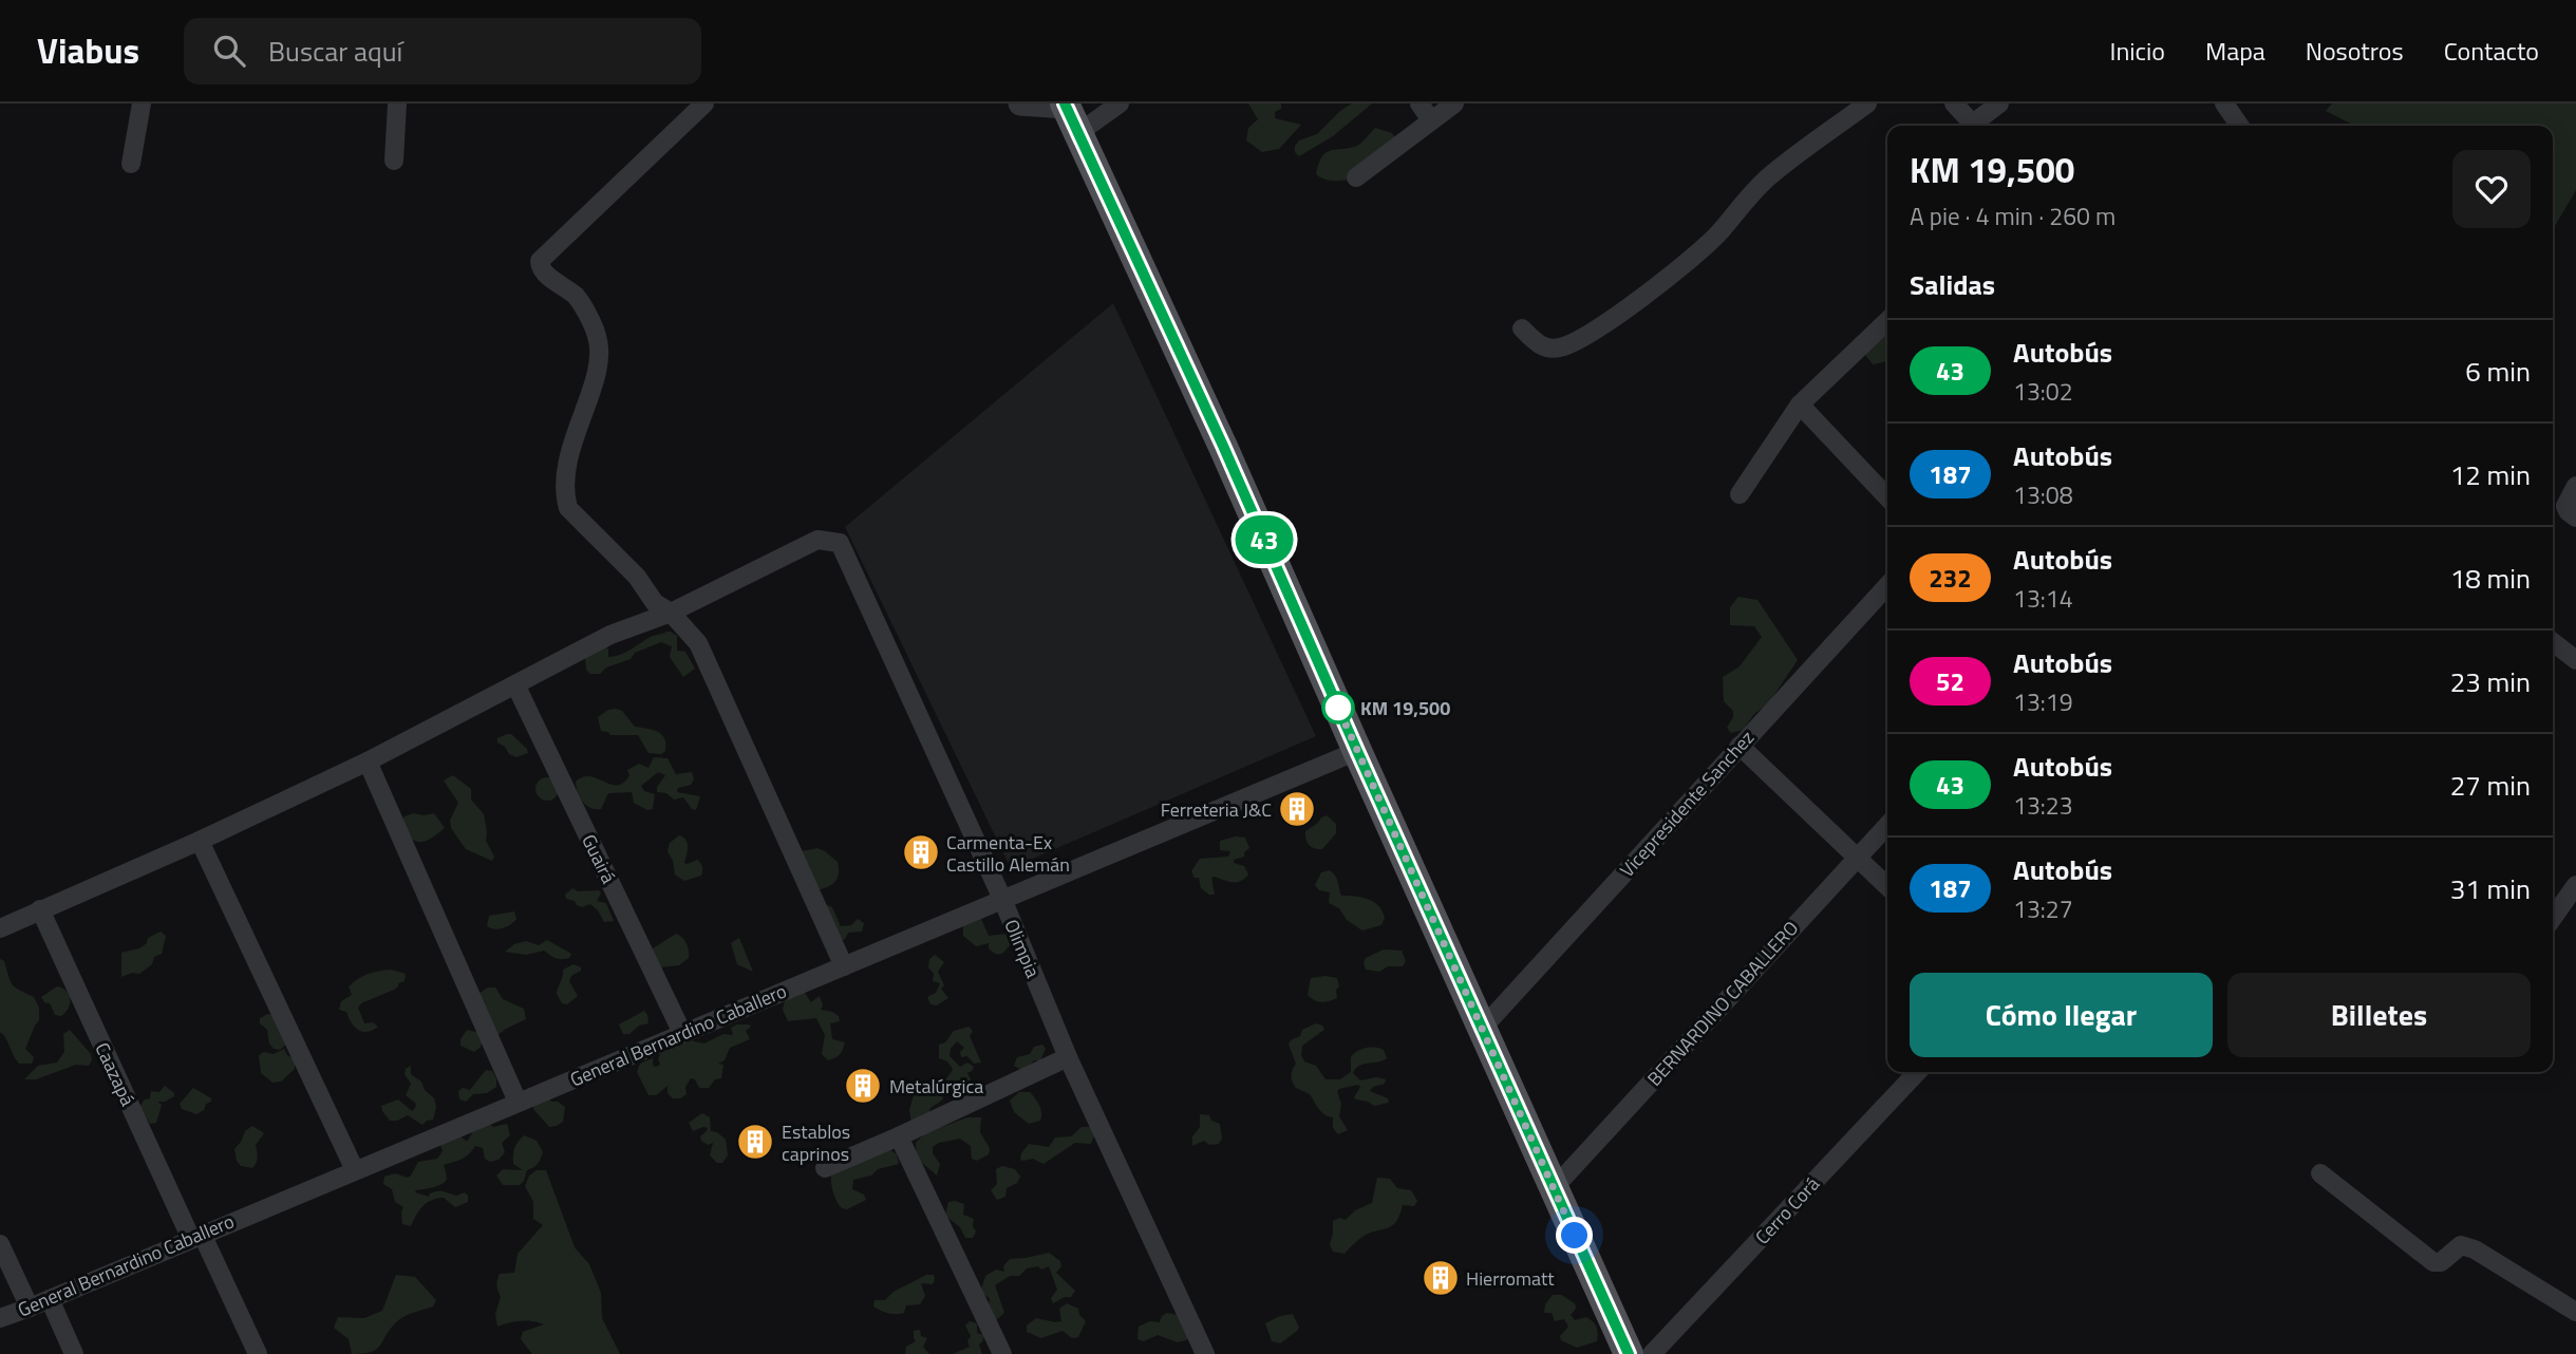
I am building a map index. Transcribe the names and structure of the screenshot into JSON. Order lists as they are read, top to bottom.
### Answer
{
  "streets": {
    "street": [
      "Vicepresidente Sanchez",
      "Guairá",
      "Olimpia",
      "BERNARDINO CABALLERO",
      "General Bernardino Caballero",
      "Caazapá",
      "Cerro Corá"
    ]
  },
  "crossings": [
    ["Guairá", "General Bernardino Caballero"],
    ["Olimpia", "General Bernardino Caballero"],
    ["General Bernardino Caballero", "Caazapá"]
  ],
  "places": {
    "other": ["KM 19,500"],
    "building": [
      "Ferreteria J&C",
      "Carmenta-Ex Castillo Alemán",
      "Metalúrgica",
      "Establos caprinos",
      "Hierromatt"
    ]
  },
  "lines": ["bus line 43"],
  "page": {
    "header": "Viabus",
    "search": "Buscar aquí",
    "nav": [
      "Inicio",
      "Mapa",
      "Nosotros",
      "Contacto"
    ],
    "on_map": "43",
    "heading": [
      ["KM 19,500", "A pie · 4 min · 260 m"],
      "Salidas"
    ],
    "list": [
      {
        "mark": "43",
        "name": "Autobús",
        "note": "13:02",
        "value": "6 min"
      },
      {
        "mark": "187",
        "name": "Autobús",
        "note": "13:08",
        "value": "12 min"
      },
      {
        "mark": "232",
        "name": "Autobús",
        "note": "13:14",
        "value": "18 min"
      },
      {
        "mark": "52",
        "name": "Autobús",
        "note": "13:19",
        "value": "23 min"
      },
      {
        "mark": "43",
        "name": "Autobús",
        "note": "13:23",
        "value": "27 min"
      },
      {
        "mark": "187",
        "name": "Autobús",
        "note": "13:27",
        "value": "31 min"
      }
    ],
    "buttons": ["Cómo llegar", "Billetes"]
  }
}
